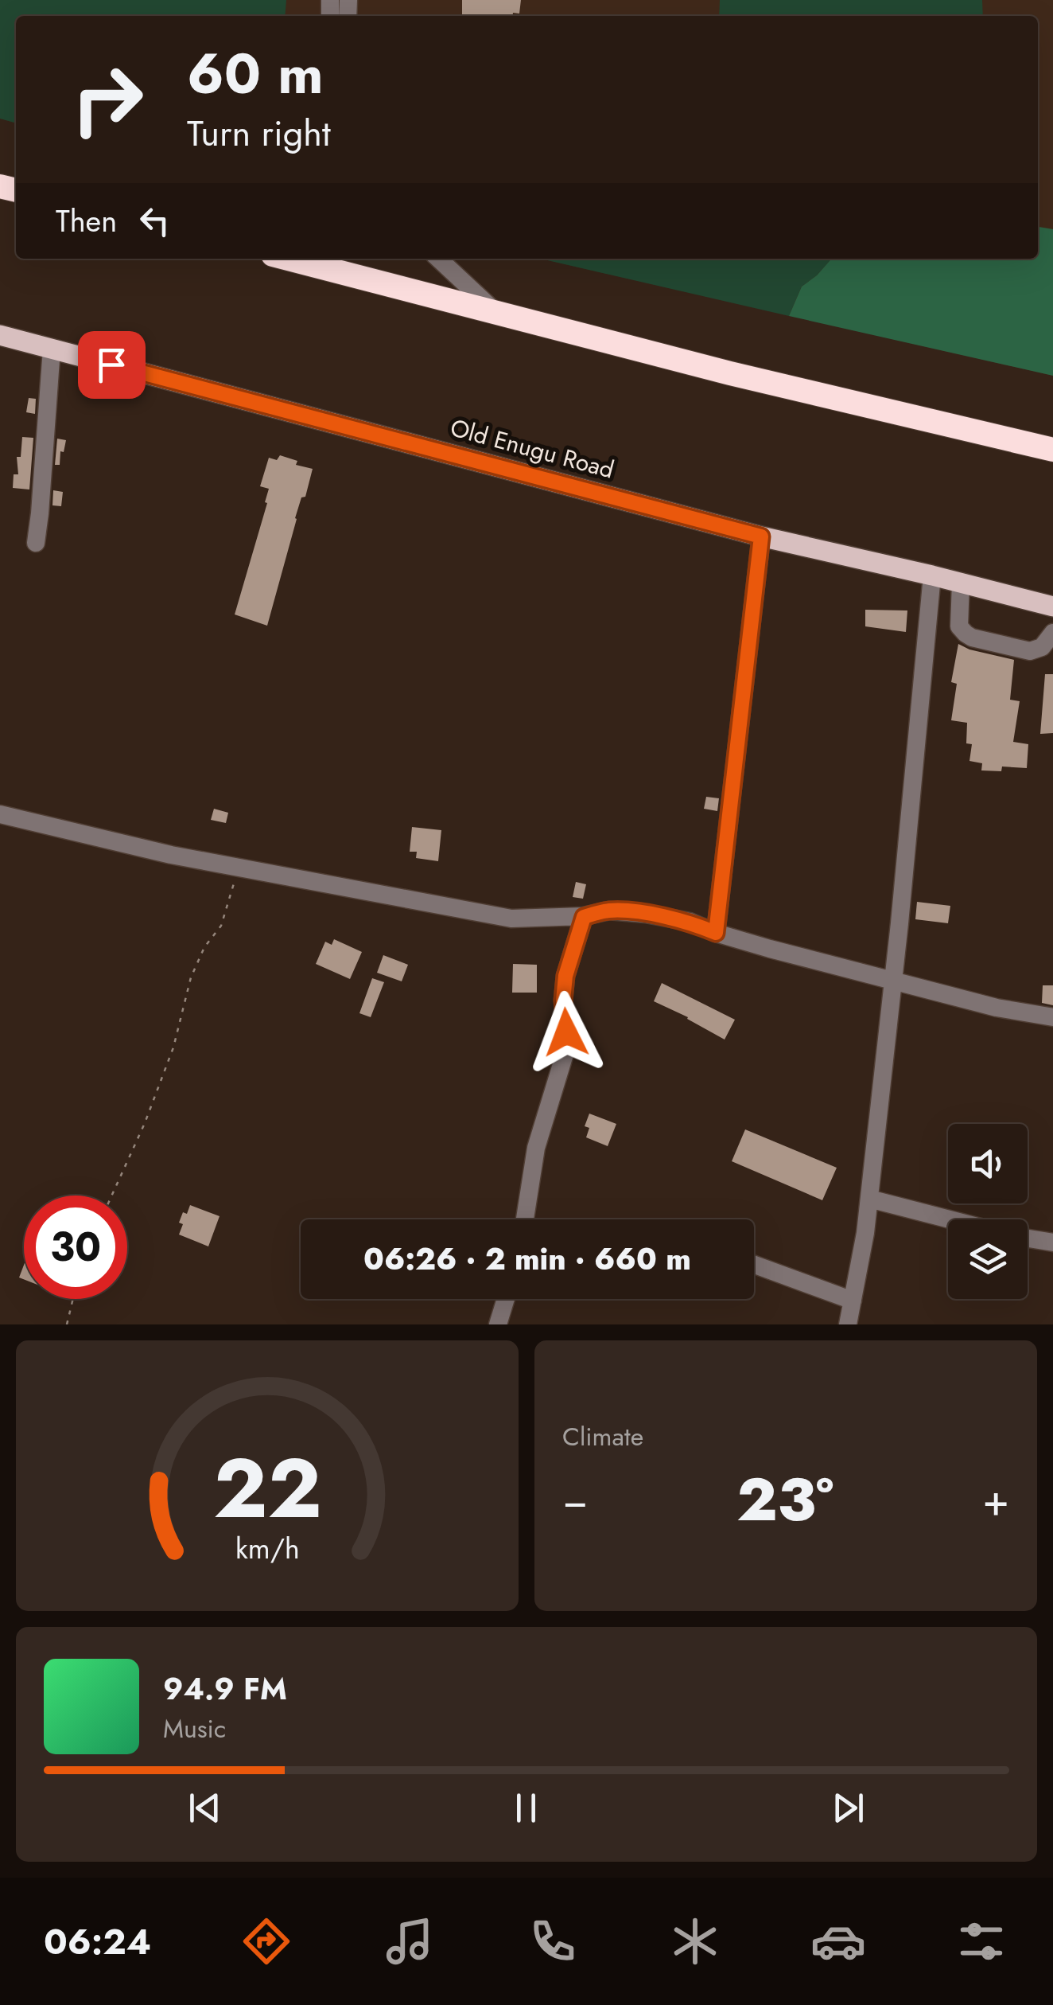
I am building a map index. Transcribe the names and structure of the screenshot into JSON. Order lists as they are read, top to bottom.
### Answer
{
  "streets": {
    "main road": ["Old Enugu Road"]
  },
  "page": {
    "turn": ["60 m", "Turn right"],
    "then": "Then",
    "limit": "30",
    "trip": "06:26 · 2 min · 660 m",
    "tile": "Climate",
    "heat": ["−", "23°", "+"],
    "song": ["94.9 FM", "Music"],
    "tabs": "06:24",
    "gauge": ["22", "km/h"]
  }
}
